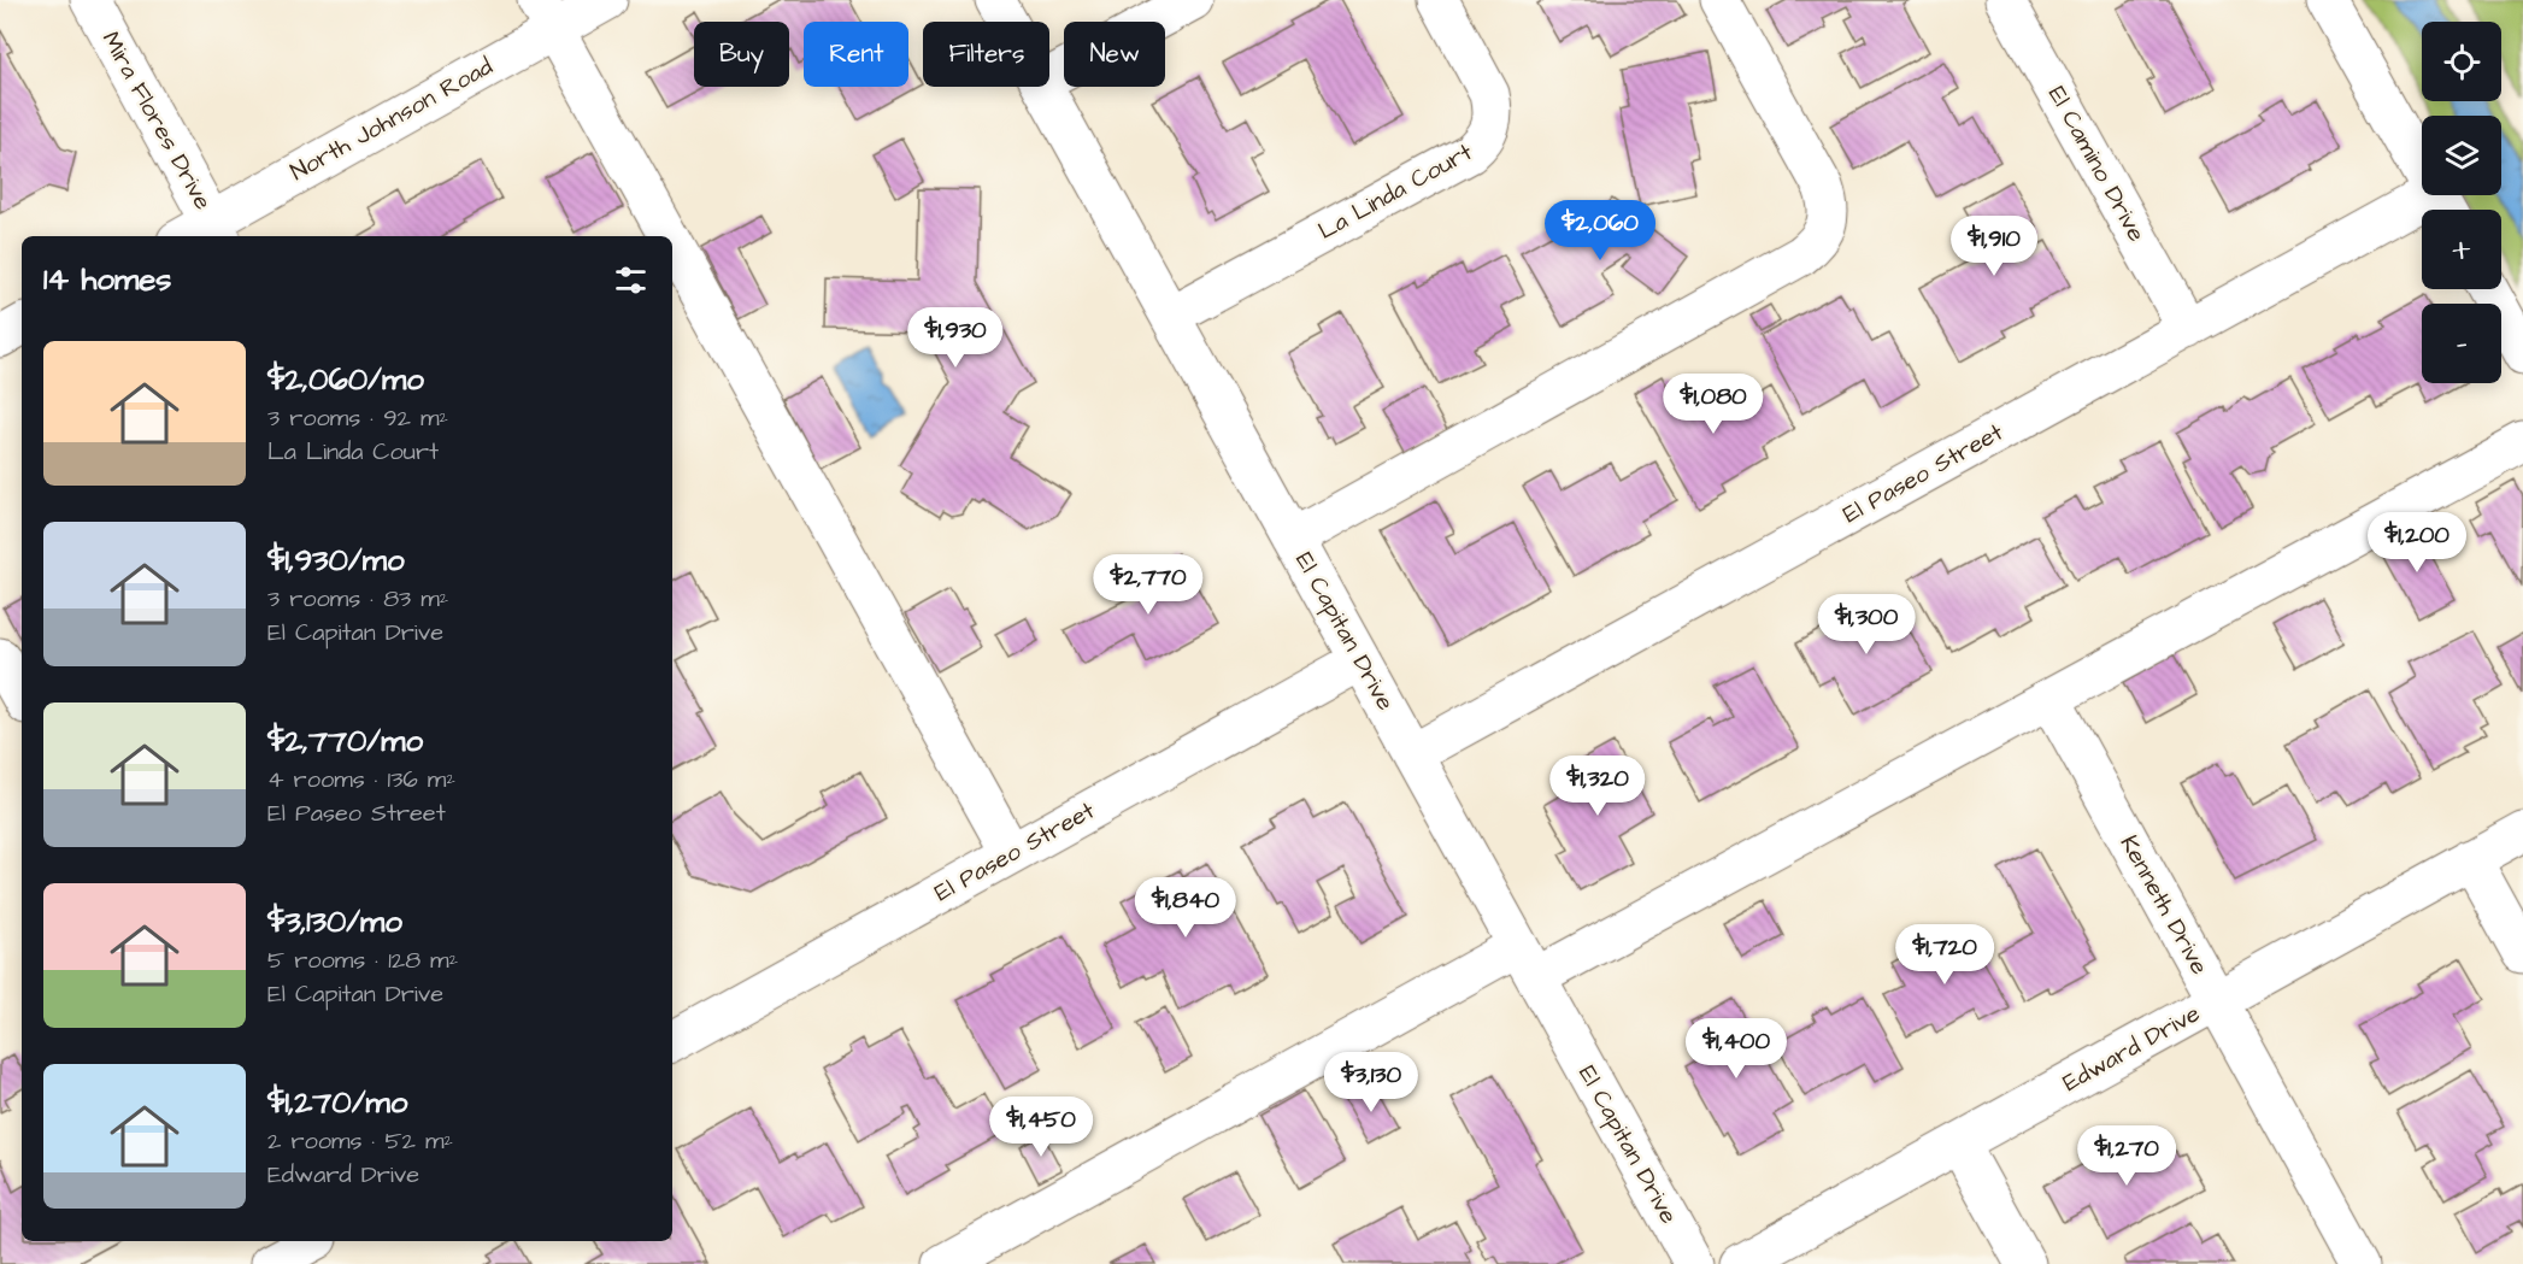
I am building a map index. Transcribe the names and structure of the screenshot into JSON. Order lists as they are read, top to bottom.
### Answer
{
  "streets": {
    "street": [
      "North Johnson Road",
      "Mira Flores Drive",
      "El Camino Drive",
      "La Linda Court",
      "El Paseo Street",
      "El Capitan Drive",
      "Kenneth Drive",
      "Edward Drive"
    ]
  },
  "crossings": [
    ["North Johnson Road", "Mira Flores Drive"],
    ["El Camino Drive", "El Paseo Street"],
    ["La Linda Court", "El Capitan Drive"],
    ["El Paseo Street", "El Capitan Drive"],
    ["Kenneth Drive", "Edward Drive"]
  ],
  "page": {
    "map_buttons": ["+", "−"],
    "chip": [
      "Buy",
      "Rent",
      "Filters",
      "New"
    ],
    "price": [
      "$2,060",
      "$1,910",
      "$1,930",
      "$1,080",
      "$1,200",
      "$2,770",
      "$1,300",
      "$1,320",
      "$1,840",
      "$1,720",
      "$1,400",
      "$3,130",
      "$1,450",
      "$1,270"
    ],
    "heading": "14 homes",
    "list": [
      {
        "name": "$2,060/mo",
        "note": "3 rooms · 92 m² · La Linda Court"
      },
      {
        "name": "$1,930/mo",
        "note": "3 rooms · 83 m² · El Capitan Drive"
      },
      {
        "name": "$2,770/mo",
        "note": "4 rooms · 136 m² · El Paseo Street"
      },
      {
        "name": "$3,130/mo",
        "note": "5 rooms · 128 m² · El Capitan Drive"
      },
      {
        "name": "$1,270/mo",
        "note": "2 rooms · 52 m² · Edward Drive"
      }
    ]
  }
}
